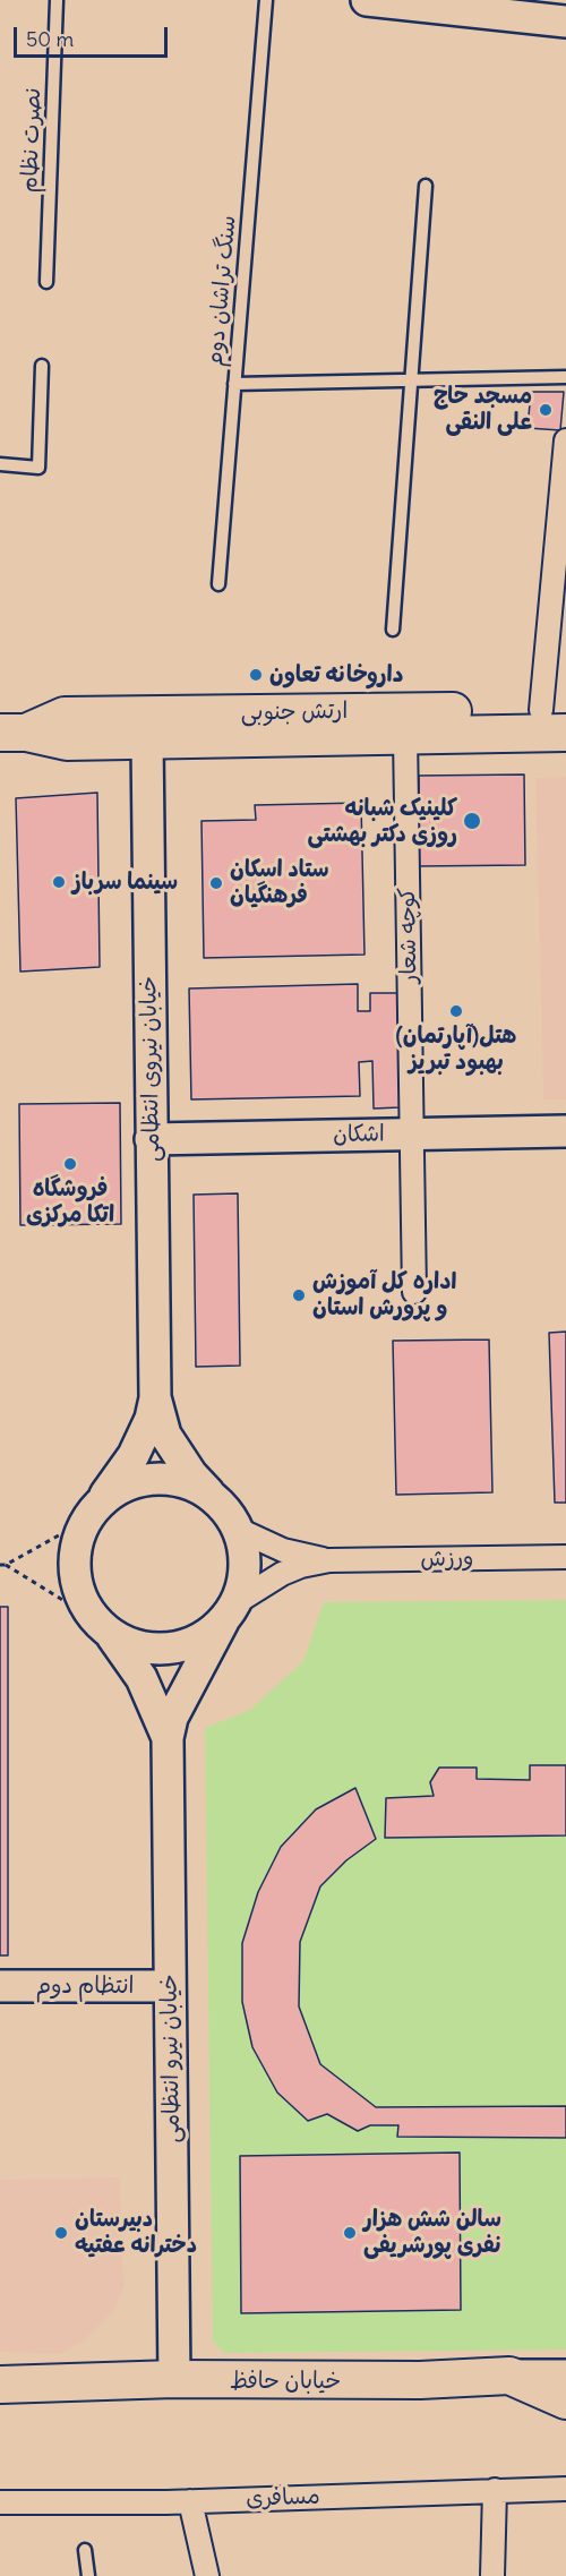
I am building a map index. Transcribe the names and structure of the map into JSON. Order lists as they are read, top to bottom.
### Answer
{
  "streets": {
    "main road": ["ارتش جنوبی", "خیابان حافظ"],
    "street": [
      "کوچه شعار",
      "خیابان نیروی انتظامی",
      "اشکان",
      "ورزش",
      "انتظام دوم",
      "خیابان نیرو انتظامی",
      "مسافری"
    ],
    "lane": ["نصرت نظام", "سنگ تراشان دوم"]
  },
  "crossings": [
    ["ارتش جنوبی", "کوچه شعار"],
    ["ارتش جنوبی", "خیابان نیروی انتظامی"],
    ["کوچه شعار", "اشکان"],
    ["خیابان نیروی انتظامی", "اشکان"],
    ["خیابان نیروی انتظامی", "ورزش"],
    ["خیابان نیروی انتظامی", "خیابان نیرو انتظامی"],
    ["ورزش", "خیابان نیرو انتظامی"],
    ["انتظام دوم", "خیابان نیرو انتظامی"],
    ["خیابان نیرو انتظامی", "خیابان حافظ"]
  ],
  "places": [
    "مسجد حاج علی النقی",
    "داروخانه تعاون",
    "کلینیک شبانه روزی دکتر بهشتی",
    "سینما سرباز",
    "ستاد اسکان فرهنگیان",
    "هتل(آپارتمان) بهبود تبریز",
    "فروشگاه اتکا مرکزی",
    "اداره کل آموزش و پرورش استان",
    "دبیرستان دخترانه عفتیه",
    "سالن شش هزار نفری پورشریفی"
  ],
  "scale_bar": "50 m"
}
